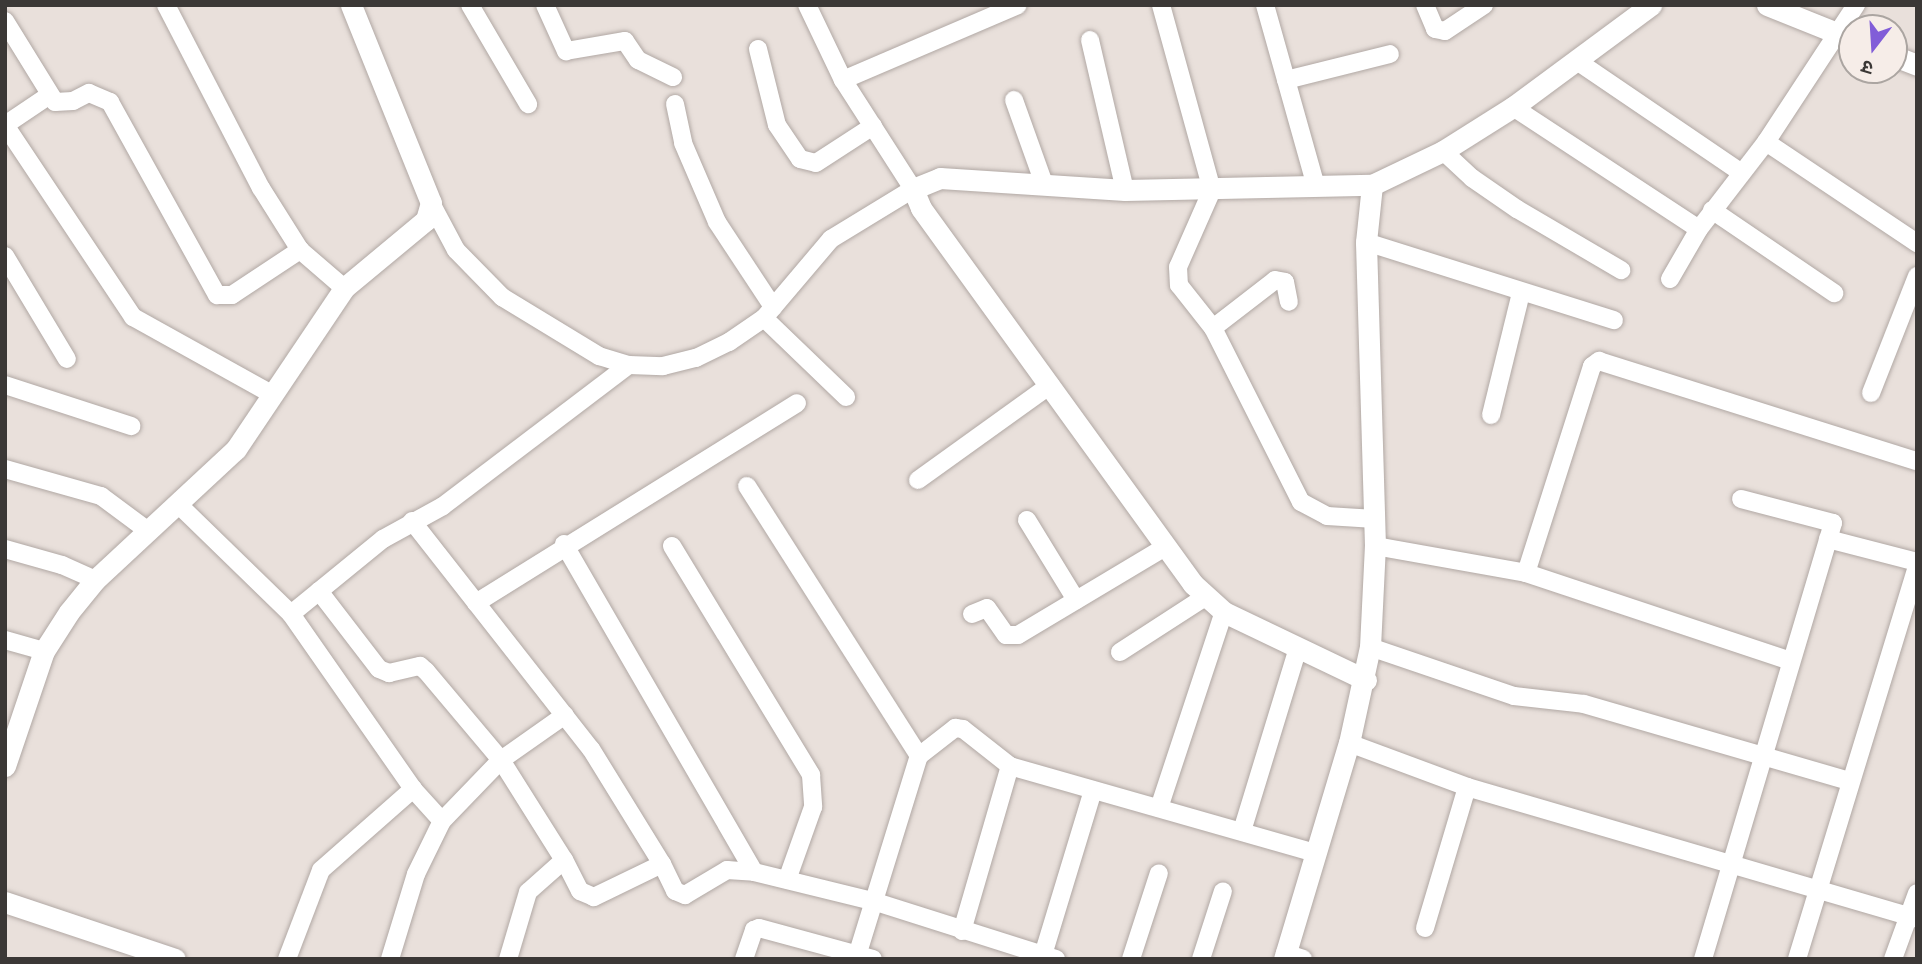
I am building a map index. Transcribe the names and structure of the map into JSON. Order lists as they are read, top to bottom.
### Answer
{
  "north": "bottom"
}
